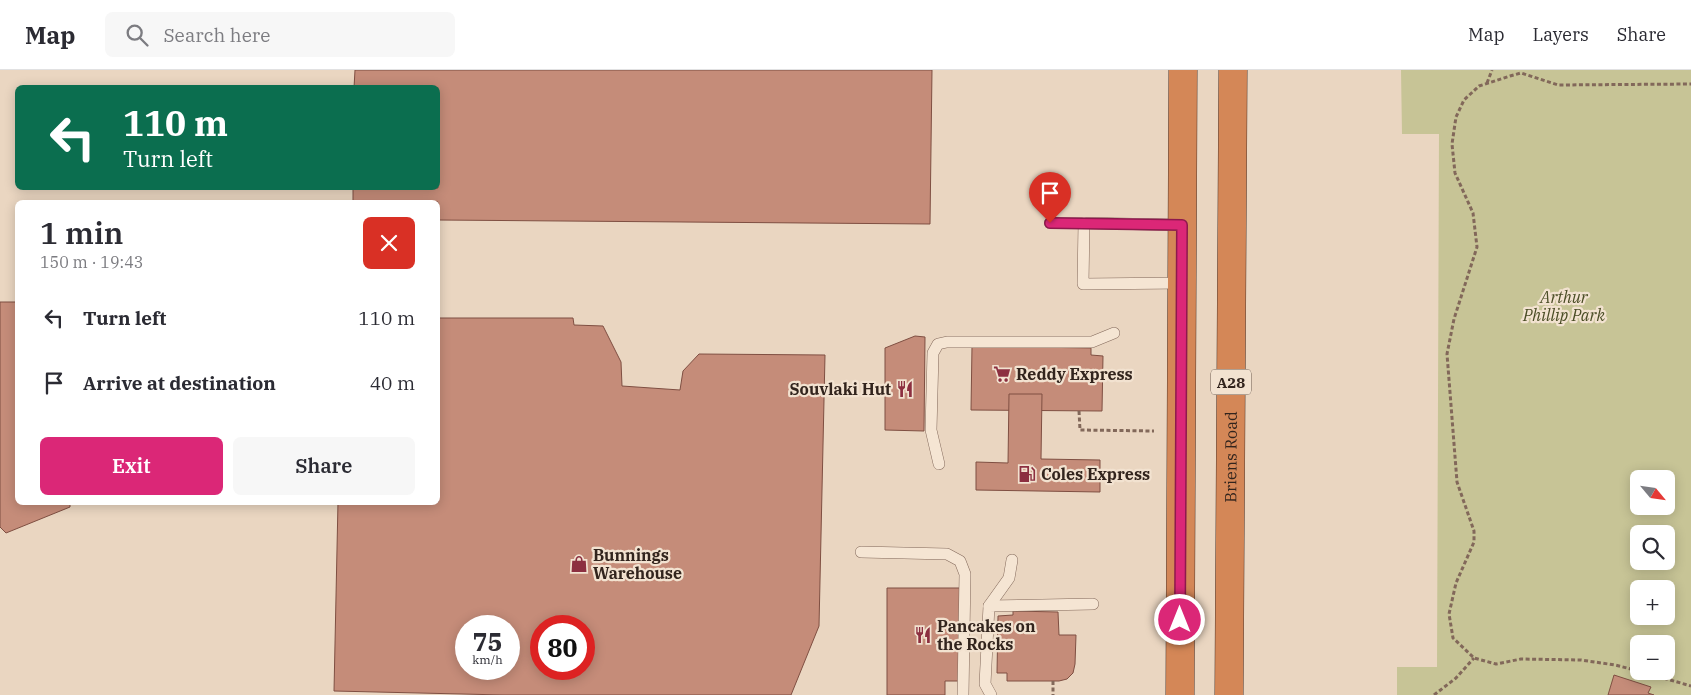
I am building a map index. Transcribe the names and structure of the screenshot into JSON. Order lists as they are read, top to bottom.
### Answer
{
  "streets": {
    "highway": ["A28", "Briens Road"]
  },
  "parks": ["Arthur Phillip Park"],
  "places": {
    "supermarket": ["Reddy Express"],
    "restaurant": ["Souvlaki Hut", "Pancakes on the Rocks"],
    "fuel station": ["Coles Express"],
    "shop": ["Bunnings Warehouse"]
  },
  "north": "bottom right",
  "page": {
    "header": "Map",
    "search": "Search here",
    "nav": ["Map", "Layers", "Share"],
    "turn": ["110 m", "Turn left"],
    "heading": ["1 min", "150 m · 19:43"],
    "list": [
      {
        "name": "Turn left",
        "value": "110 m"
      },
      {
        "name": "Arrive at destination",
        "value": "40 m"
      }
    ],
    "buttons": ["Exit", "Share"],
    "map_buttons": ["+", "−"],
    "speed": "75 km/h",
    "limit": "80"
  }
}
